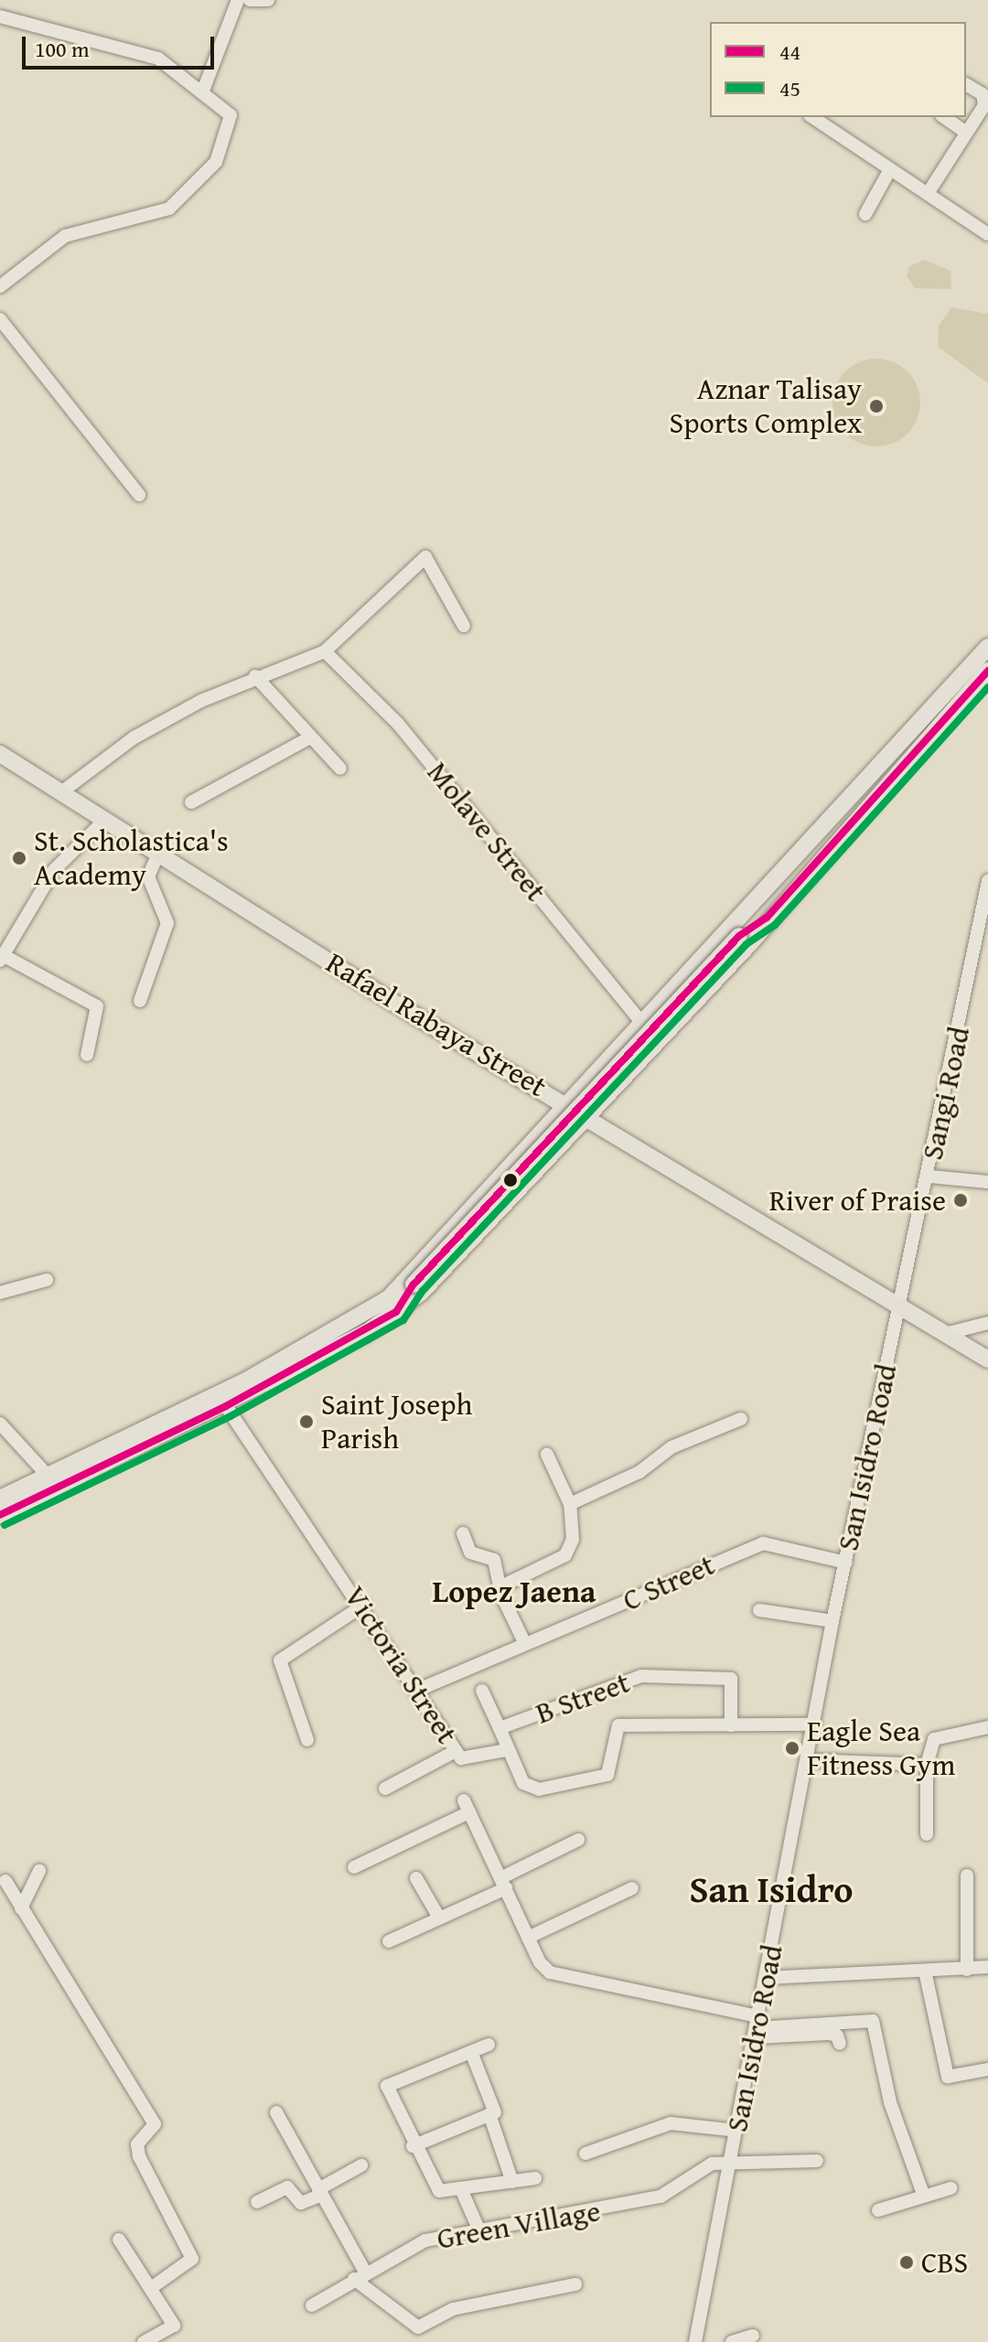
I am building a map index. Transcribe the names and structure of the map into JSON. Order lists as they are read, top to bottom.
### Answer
{
  "streets": {
    "main road": ["Rafael Rabaya Street"],
    "street": [
      "Molave Street",
      "Sangi Road",
      "San Isidro Road",
      "C Street",
      "Victoria Street",
      "B Street",
      "Green Village"
    ]
  },
  "crossings": [
    ["Rafael Rabaya Street", "Sangi Road"],
    ["Rafael Rabaya Street", "San Isidro Road"],
    ["Sangi Road", "San Isidro Road"],
    ["San Isidro Road", "C Street"],
    ["San Isidro Road", "Green Village"],
    ["C Street", "Victoria Street"],
    ["Victoria Street", "B Street"]
  ],
  "districts": ["Lopez Jaena", "San Isidro"],
  "places": [
    "Aznar Talisay Sports Complex",
    "St. Scholastica's Academy",
    "River of Praise",
    "Saint Joseph Parish",
    "Eagle Sea Fitness Gym",
    "CBS"
  ],
  "lines": ["transit line 44", "transit line 45"],
  "legend": ["44", "45"],
  "scale_bar": "100 m"
}
